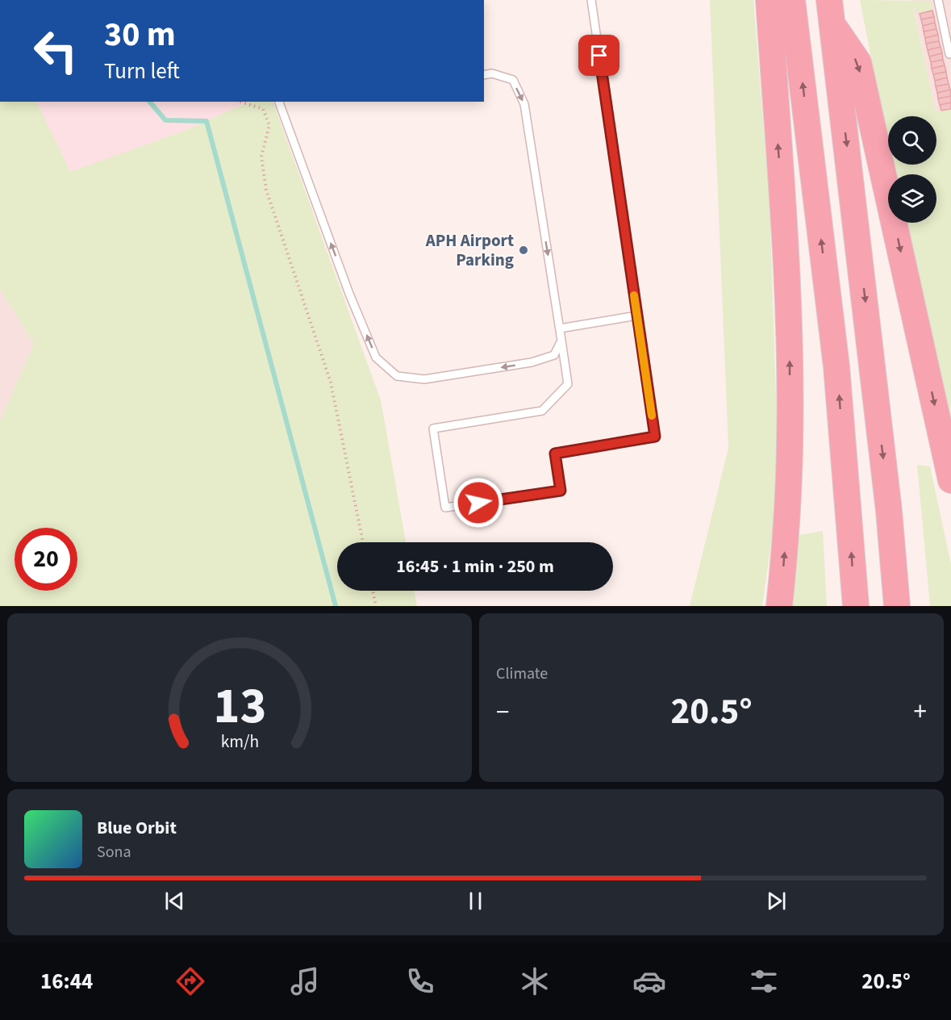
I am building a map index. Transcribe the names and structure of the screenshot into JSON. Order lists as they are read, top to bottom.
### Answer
{
  "places": ["APH Airport Parking"],
  "page": {
    "turn": ["30 m", "Turn left"],
    "limit": "20",
    "trip": "16:45 · 1 min · 250 m",
    "tile": "Climate",
    "heat": ["−", "20.5°", "+"],
    "song": ["Blue Orbit", "Sona"],
    "tabs": ["16:44", "20.5°"],
    "gauge": ["13", "km/h"]
  }
}
